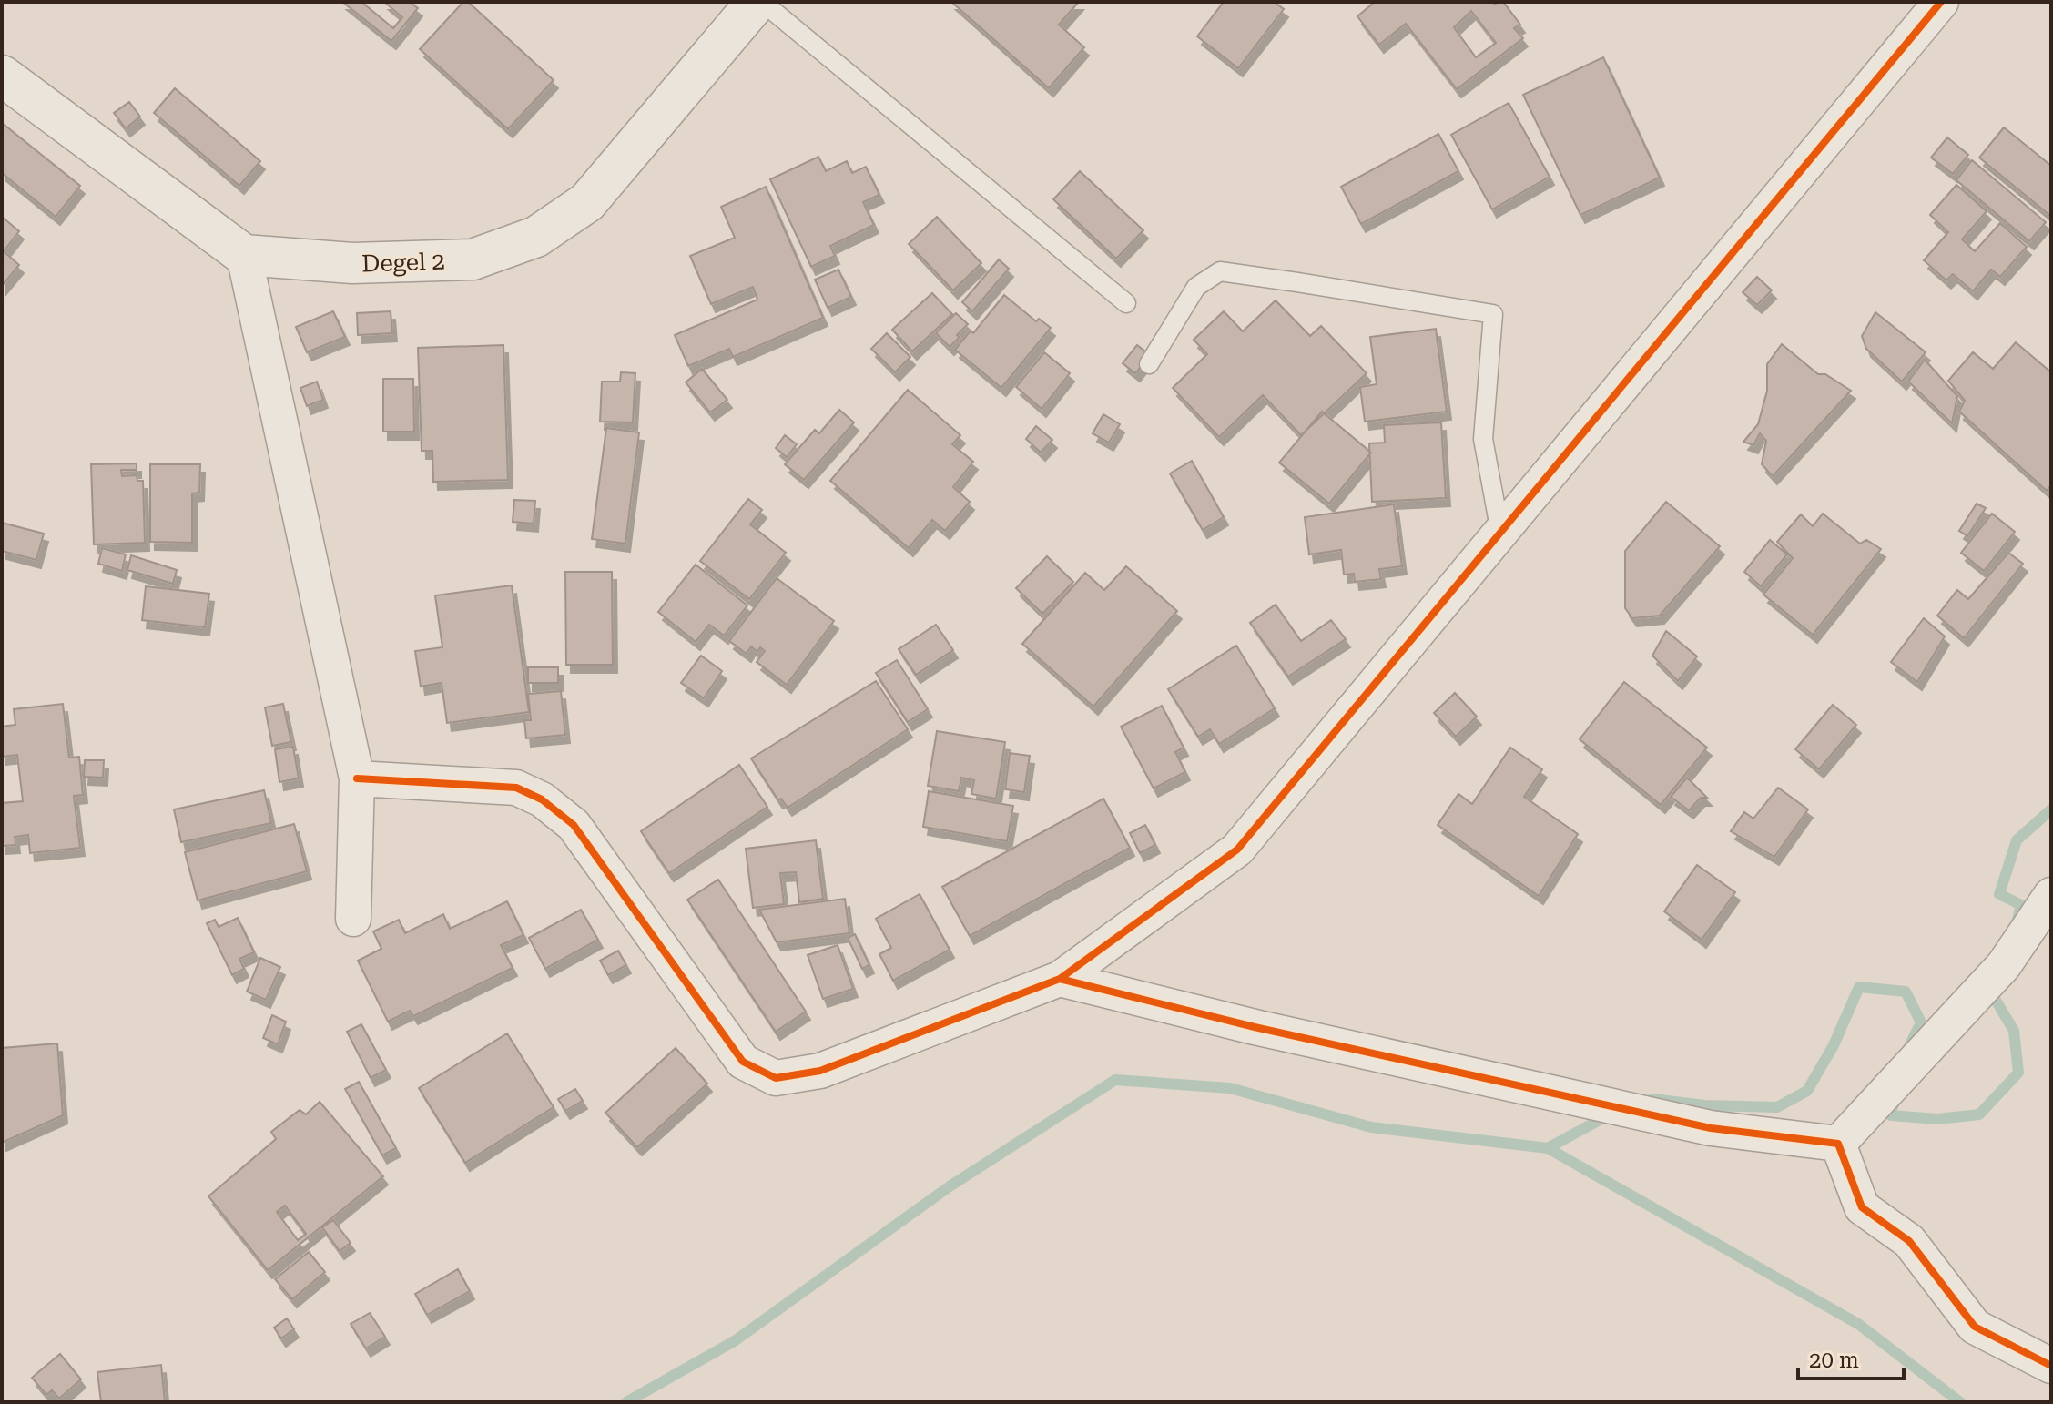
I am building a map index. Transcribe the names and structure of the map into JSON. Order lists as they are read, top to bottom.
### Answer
{
  "streets": {
    "street": ["Degel 2"]
  },
  "scale_bar": "20 m"
}
